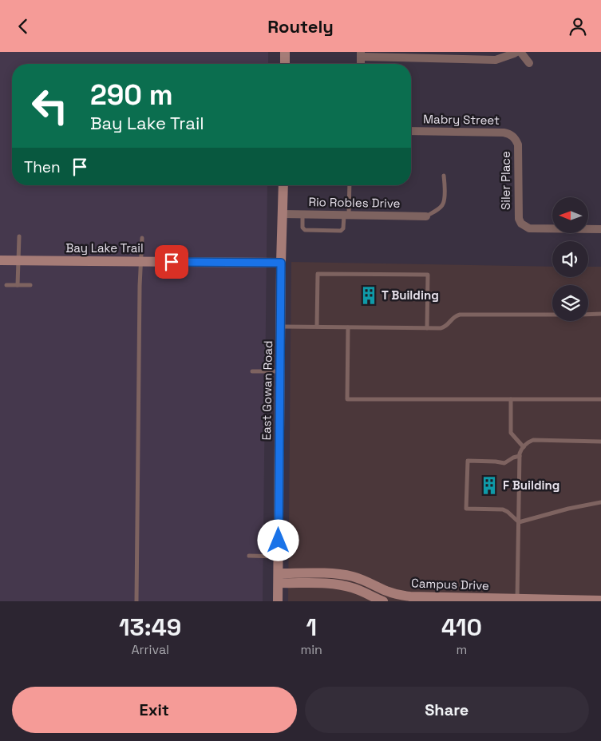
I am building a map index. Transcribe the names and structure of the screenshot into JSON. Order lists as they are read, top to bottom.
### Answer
{
  "streets": {
    "street": [
      "Mabry Street",
      "Siler Place",
      "Rio Robles Drive",
      "Bay Lake Trail",
      "East Gowan Road",
      "Campus Drive"
    ]
  },
  "crossings": [
    ["Mabry Street", "Siler Place"],
    ["Rio Robles Drive", "East Gowan Road"],
    ["Bay Lake Trail", "East Gowan Road"],
    ["East Gowan Road", "Campus Drive"]
  ],
  "places": {
    "building": ["T Building", "F Building"]
  },
  "north": "left",
  "page": {
    "header": "Routely",
    "turn": ["290 m", "Bay Lake Trail"],
    "then": "Then",
    "eta": [
      "13:49",
      "Arrival",
      "1",
      "min",
      "410",
      "m"
    ],
    "buttons": ["Exit", "Share"]
  }
}
